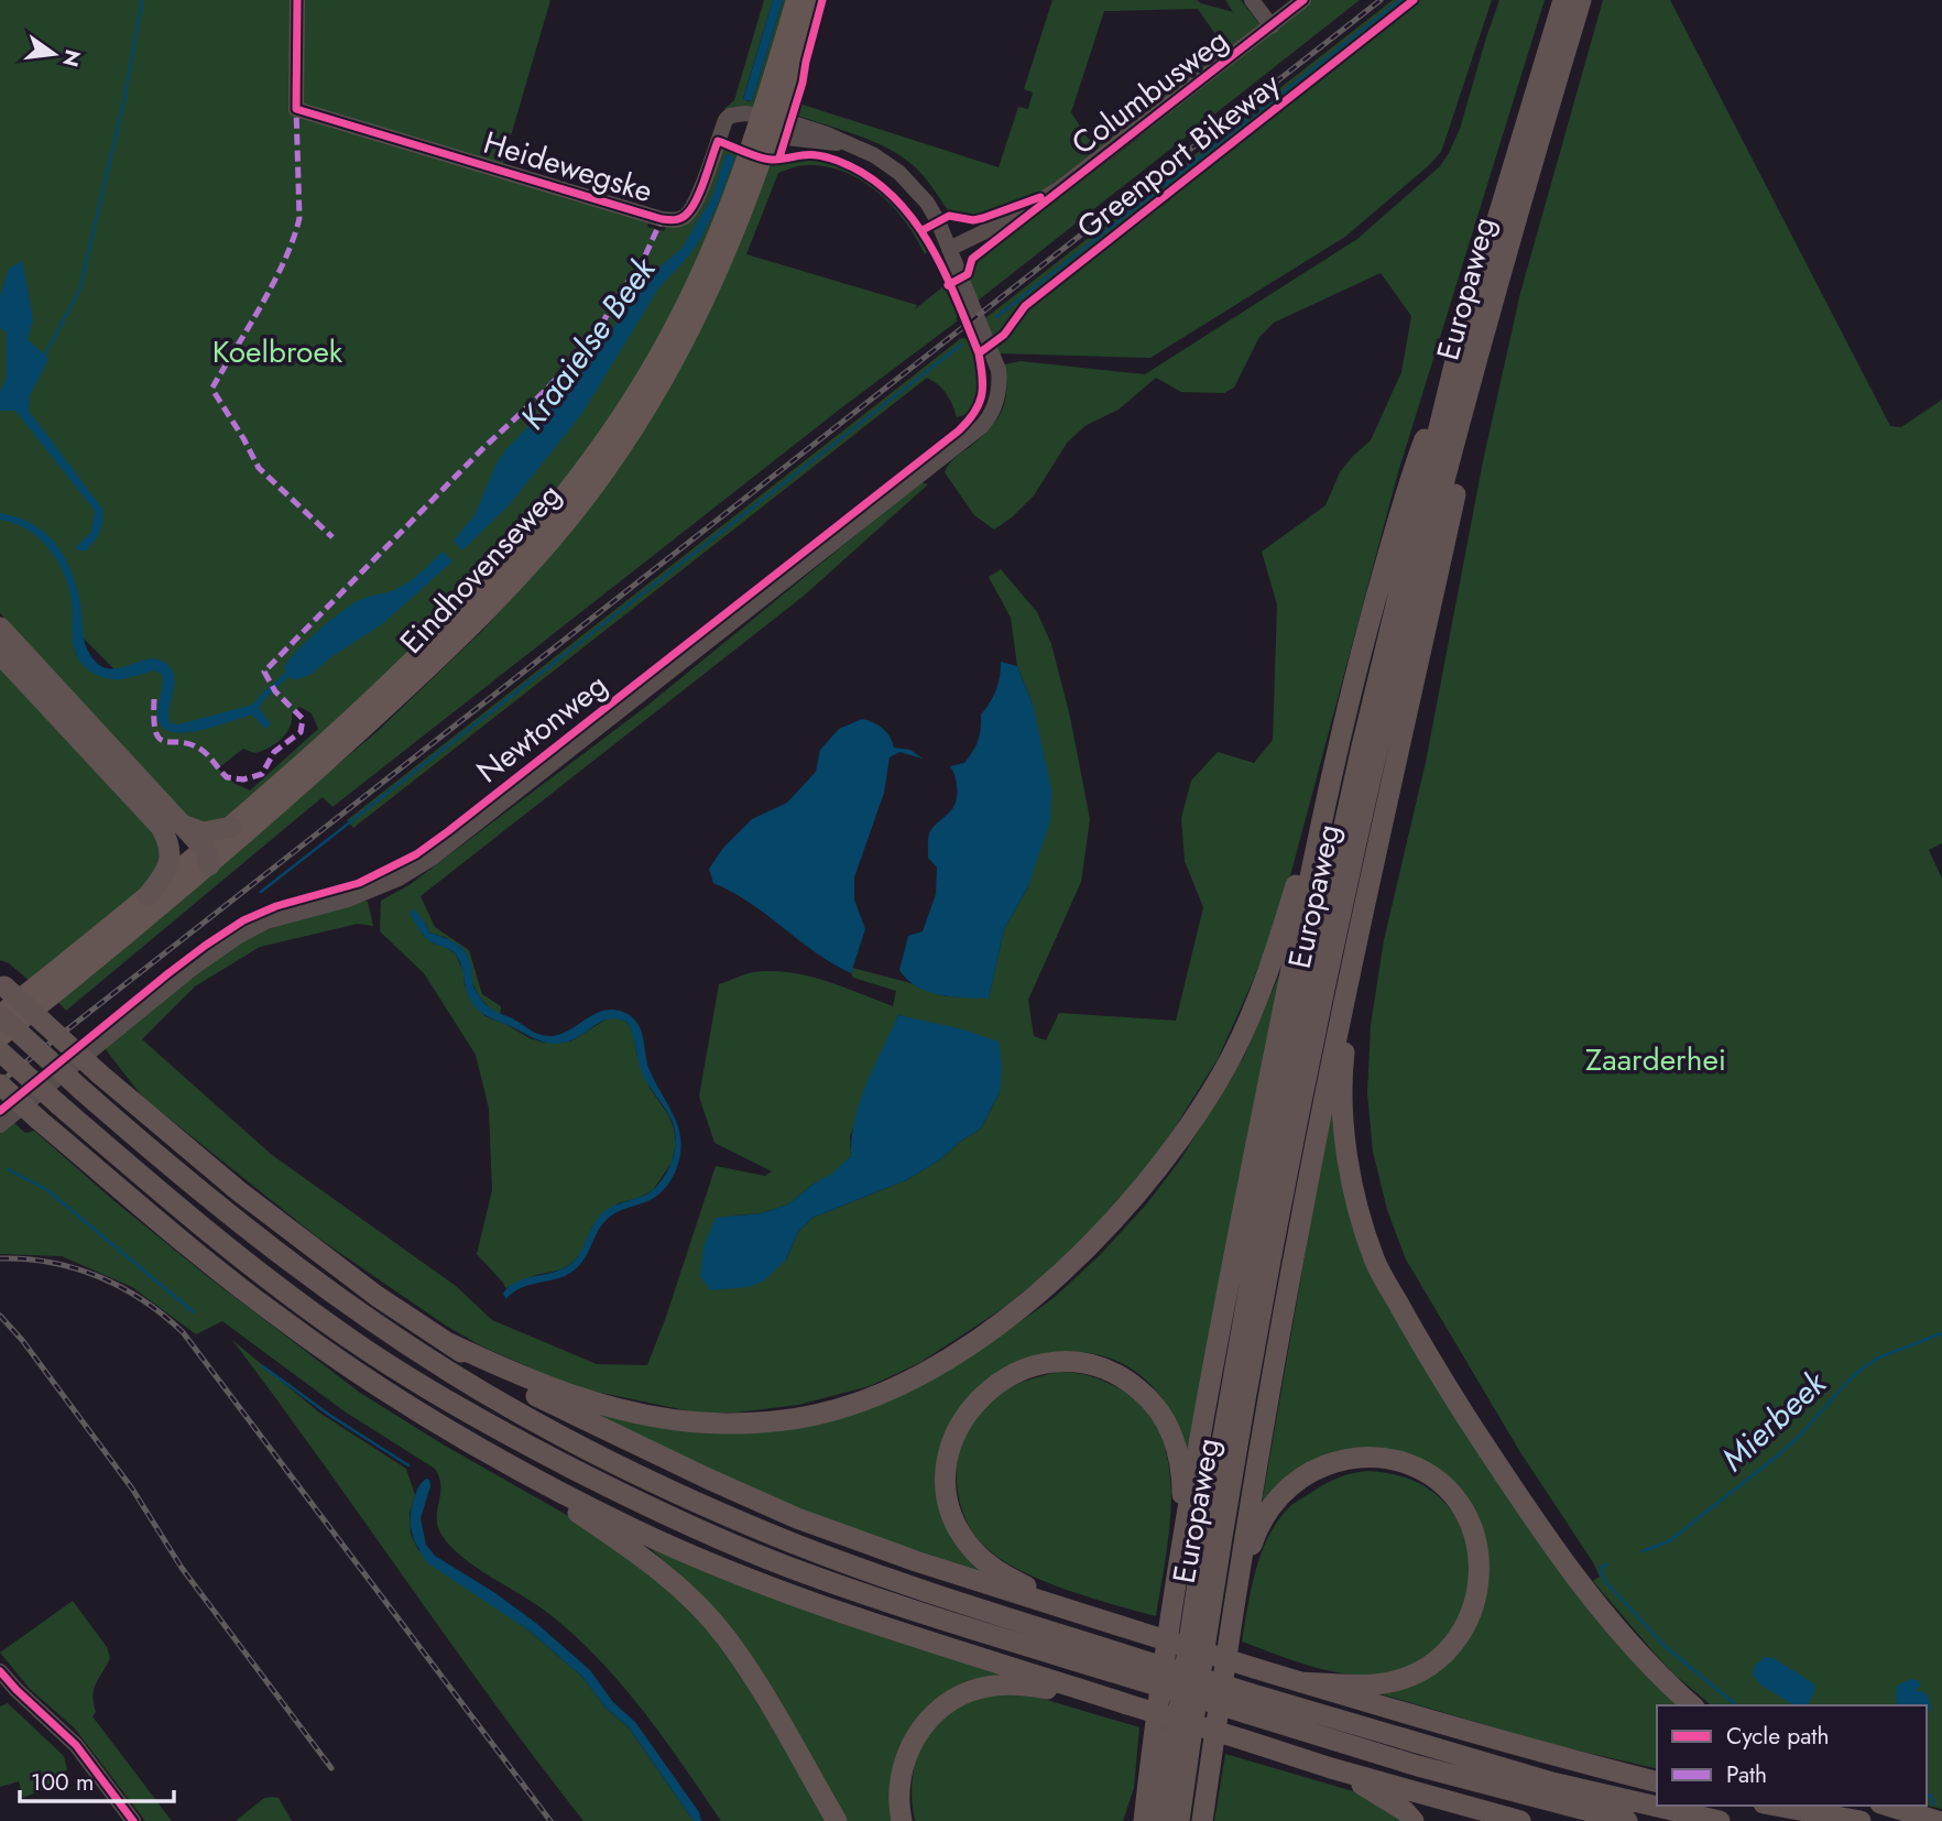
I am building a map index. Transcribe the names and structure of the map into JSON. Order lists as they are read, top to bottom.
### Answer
{
  "streets": {
    "highway": ["Europaweg"],
    "main road": ["Eindhovenseweg"],
    "street": ["Columbusweg", "Heidewegske", "Newtonweg"],
    "cycle path": ["Greenport Bikeway"]
  },
  "crossings": [
    ["Columbusweg", "Newtonweg"],
    ["Heidewegske", "Eindhovenseweg"]
  ],
  "water": ["Kraaielse Beek", "Mierbeek"],
  "parks": ["Koelbroek", "Zaarderhei"],
  "legend": ["Cycle path", "Path"],
  "scale_bar": "100 m",
  "north": "right"
}
